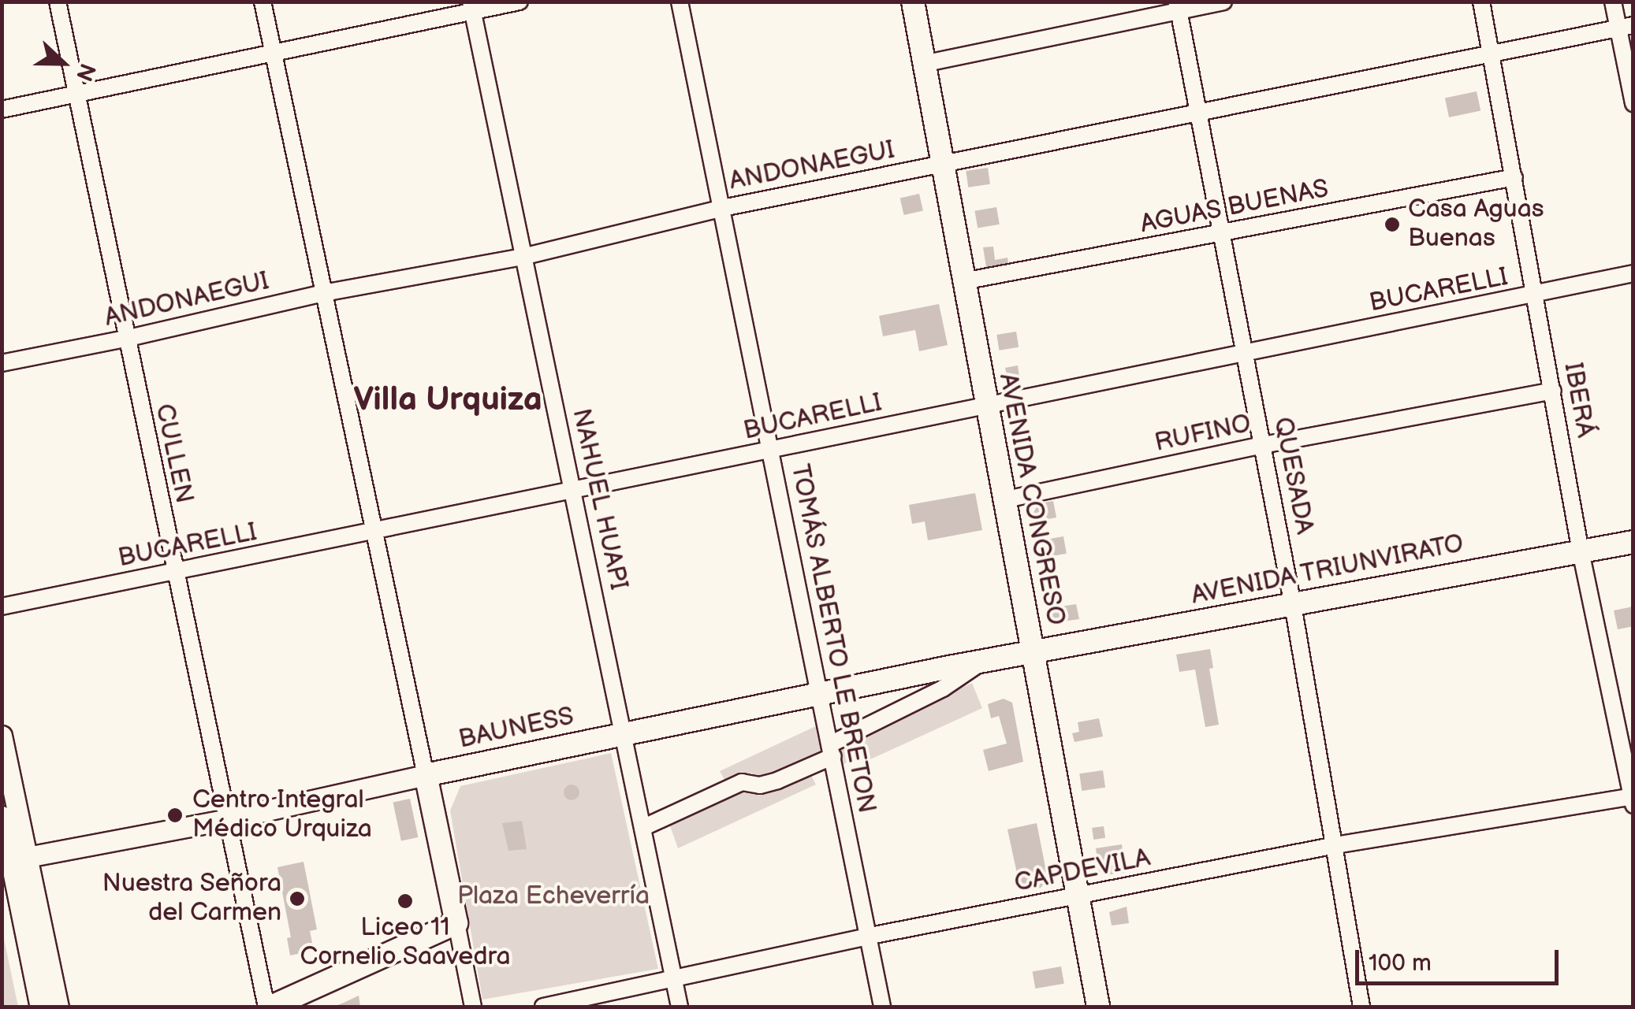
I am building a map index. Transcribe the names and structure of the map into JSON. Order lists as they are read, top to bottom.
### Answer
{
  "streets": {
    "main road": ["AVENIDA CONGRESO", "AVENIDA TRIUNVIRATO", "BAUNESS"],
    "street": [
      "ANDONAEGUI",
      "AGUAS BUENAS",
      "BUCARELLI",
      "IBERÁ",
      "RUFINO",
      "CULLEN",
      "QUESADA",
      "NAHUEL HUAPI",
      "TOMÁS ALBERTO LE BRETON",
      "CAPDEVILA"
    ]
  },
  "crossings": [
    ["ANDONAEGUI", "IBERÁ"],
    ["ANDONAEGUI", "CULLEN"],
    ["ANDONAEGUI", "QUESADA"],
    ["ANDONAEGUI", "NAHUEL HUAPI"],
    ["ANDONAEGUI", "AVENIDA CONGRESO"],
    ["ANDONAEGUI", "TOMÁS ALBERTO LE BRETON"],
    ["AGUAS BUENAS", "IBERÁ"],
    ["AGUAS BUENAS", "QUESADA"],
    ["AGUAS BUENAS", "AVENIDA CONGRESO"],
    ["BUCARELLI", "IBERÁ"],
    ["BUCARELLI", "CULLEN"],
    ["BUCARELLI", "QUESADA"],
    ["BUCARELLI", "NAHUEL HUAPI"],
    ["BUCARELLI", "AVENIDA CONGRESO"],
    ["BUCARELLI", "TOMÁS ALBERTO LE BRETON"],
    ["IBERÁ", "RUFINO"],
    ["IBERÁ", "AVENIDA TRIUNVIRATO"],
    ["IBERÁ", "CAPDEVILA"],
    ["RUFINO", "QUESADA"],
    ["RUFINO", "AVENIDA CONGRESO"],
    ["CULLEN", "BAUNESS"],
    ["QUESADA", "AVENIDA TRIUNVIRATO"],
    ["QUESADA", "CAPDEVILA"],
    ["NAHUEL HUAPI", "BAUNESS"],
    ["NAHUEL HUAPI", "CAPDEVILA"],
    ["AVENIDA CONGRESO", "AVENIDA TRIUNVIRATO"],
    ["AVENIDA CONGRESO", "BAUNESS"],
    ["AVENIDA CONGRESO", "CAPDEVILA"],
    ["AVENIDA TRIUNVIRATO", "BAUNESS"],
    ["TOMÁS ALBERTO LE BRETON", "BAUNESS"],
    ["TOMÁS ALBERTO LE BRETON", "CAPDEVILA"]
  ],
  "districts": ["Villa Urquiza"],
  "parks": ["Plaza Echeverría"],
  "places": [
    "Casa Aguas Buenas",
    "Centro Integral Médico Urquiza",
    "Nuestra Señora del Carmen",
    "Liceo 11 Cornelio Saavedra"
  ],
  "scale_bar": "100 m",
  "north": "right"
}
